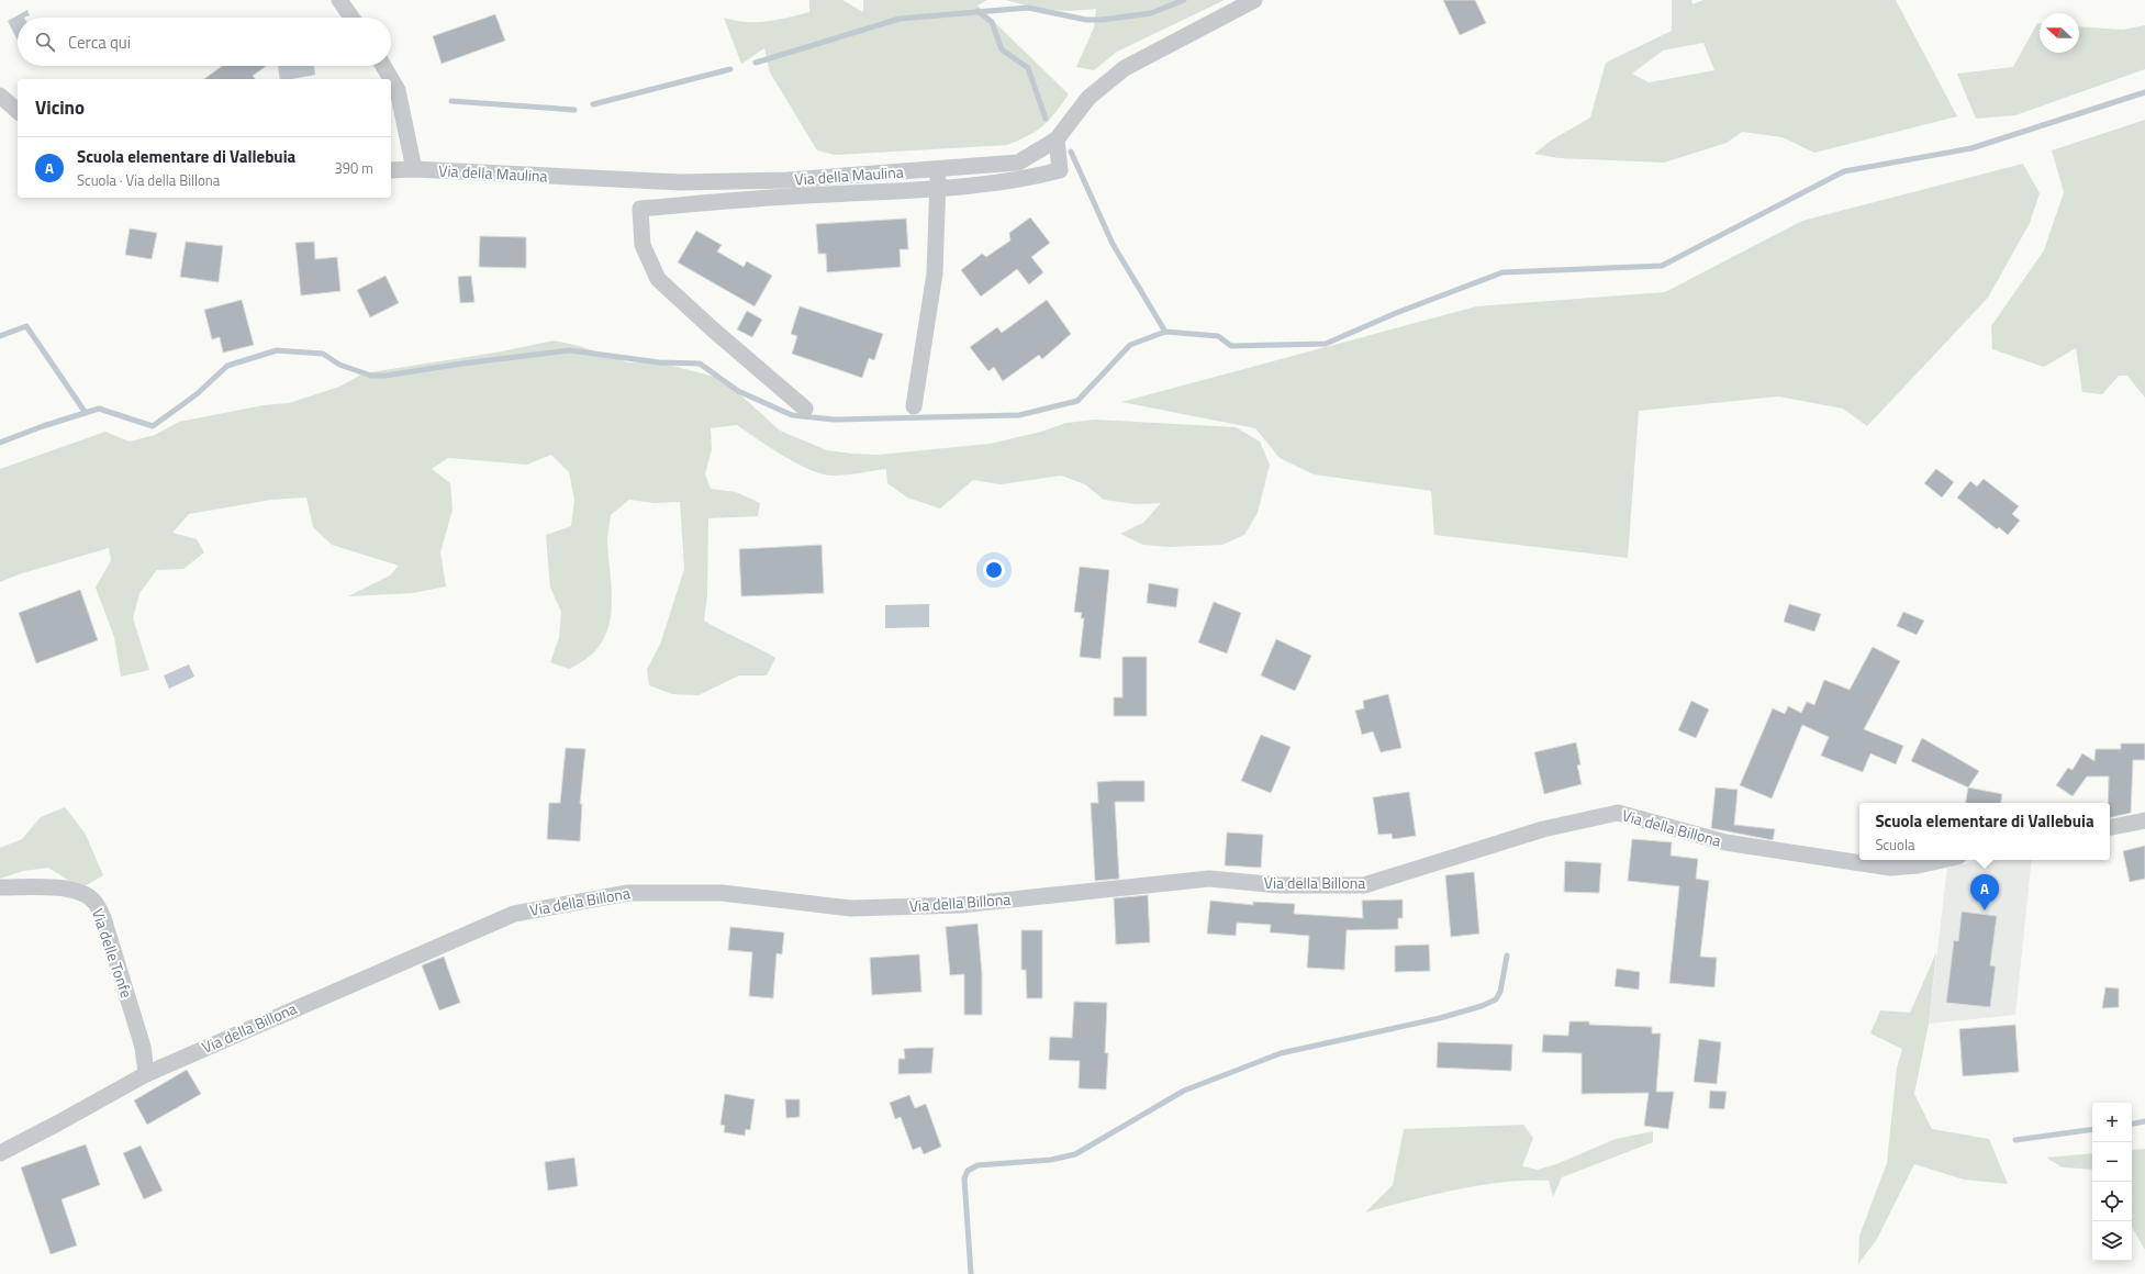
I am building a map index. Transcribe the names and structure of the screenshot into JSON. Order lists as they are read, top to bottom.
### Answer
{
  "streets": {
    "street": ["Via della Maulina", "Via della Billona", "Via delle Tonfe"]
  },
  "crossings": [
    ["Via della Billona", "Via delle Tonfe"]
  ],
  "north": "left",
  "page": {
    "search": "Cerca qui",
    "heading": "Vicino",
    "list": [
      {
        "mark": "A",
        "name": "Scuola elementare di Vallebuia",
        "note": "Scuola · Via della Billona",
        "value": "390 m"
      }
    ],
    "popup": ["Scuola elementare di Vallebuia", "Scuola"],
    "pins": "A",
    "map_buttons": ["+", "−"]
  }
}
